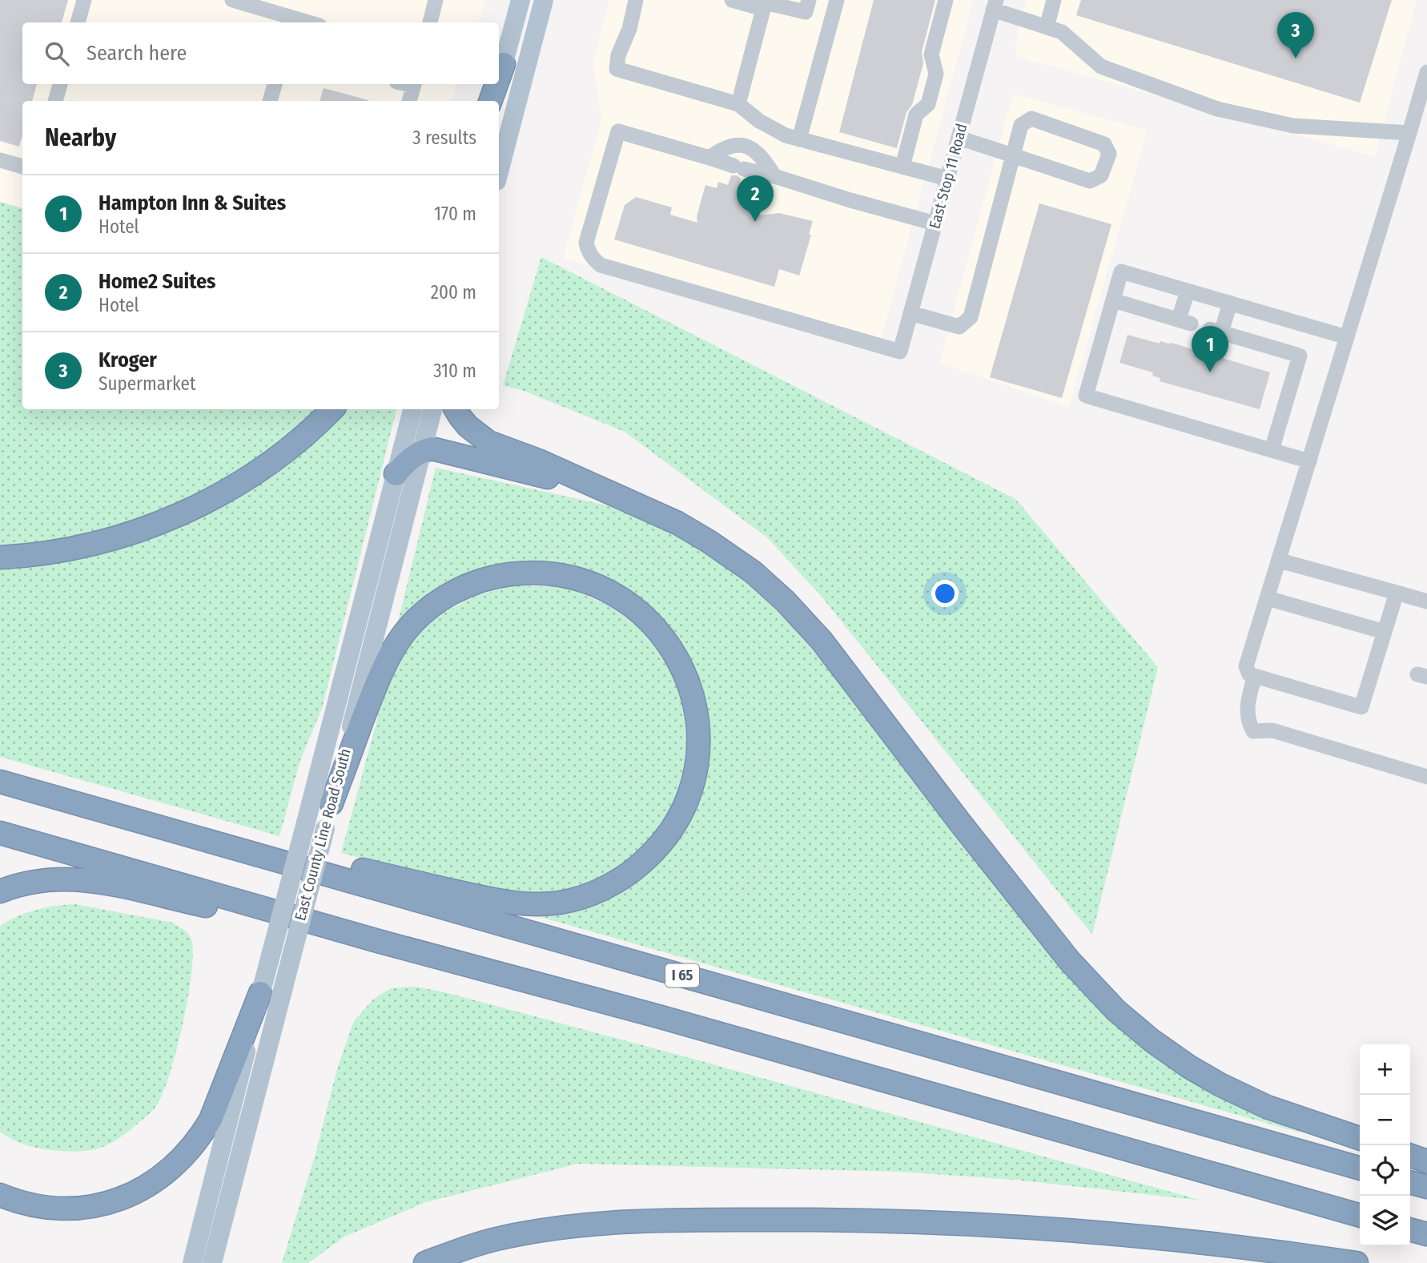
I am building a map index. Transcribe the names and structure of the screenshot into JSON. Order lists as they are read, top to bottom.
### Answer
{
  "streets": {
    "highway": ["I 65"],
    "main road": ["East County Line Road South"],
    "street": ["East Stop 11 Road"]
  },
  "page": {
    "pins": ["3", "2", "1"],
    "search": "Search here",
    "heading": ["Nearby", "3 results"],
    "list": [
      {
        "mark": "1",
        "name": "Hampton Inn & Suites",
        "note": "Hotel",
        "value": "170 m"
      },
      {
        "mark": "2",
        "name": "Home2 Suites",
        "note": "Hotel",
        "value": "200 m"
      },
      {
        "mark": "3",
        "name": "Kroger",
        "note": "Supermarket",
        "value": "310 m"
      }
    ],
    "map_buttons": ["+", "−"]
  }
}
